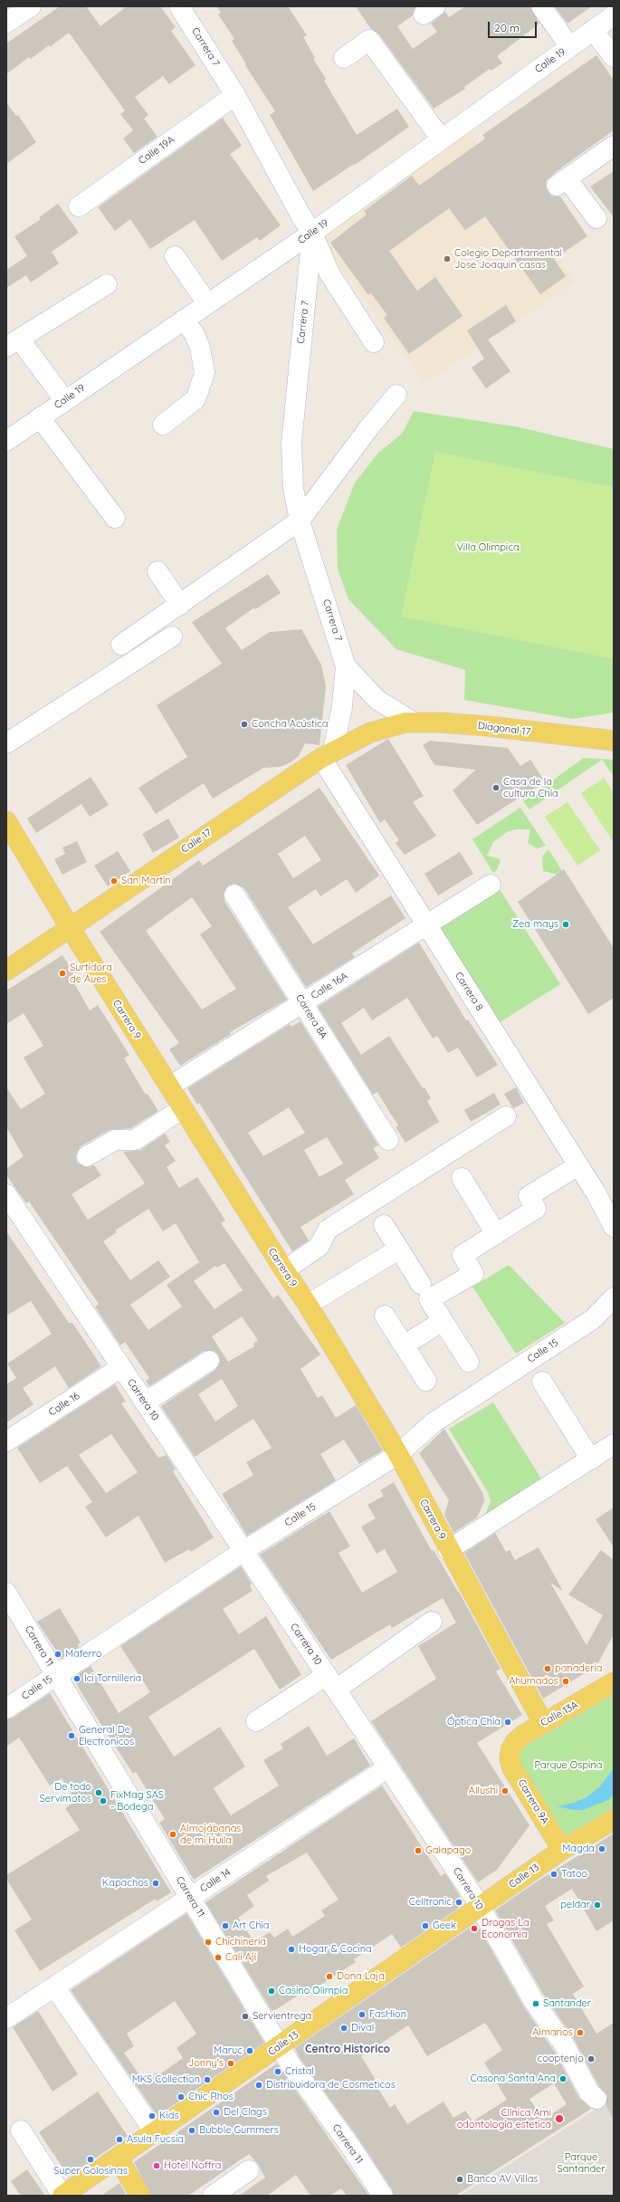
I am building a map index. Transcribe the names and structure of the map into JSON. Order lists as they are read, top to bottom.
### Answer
{
  "streets": {
    "main road": [
      "Diagonal 17",
      "Calle 17",
      "Carrera 9",
      "Calle 13A",
      "Carrera 9A",
      "Calle 13"
    ],
    "street": [
      "Carrera 7",
      "Calle 19",
      "Calle 19A",
      "Calle 16A",
      "Carrera 8",
      "Carrera 8A",
      "Calle 15",
      "Carrera 10",
      "Calle 16",
      "Carrera 11",
      "Calle 14"
    ]
  },
  "crossings": [
    ["Carrera 7", "Calle 19"],
    ["Carrera 7", "Calle 19A"],
    ["Carrera 7", "Diagonal 17"],
    ["Carrera 7", "Calle 17"],
    ["Carrera 7", "Carrera 8"],
    ["Diagonal 17", "Calle 17"],
    ["Calle 17", "Carrera 8"],
    ["Calle 17", "Carrera 9"],
    ["Calle 16A", "Carrera 8"],
    ["Calle 16A", "Carrera 8A"],
    ["Calle 16A", "Carrera 9"],
    ["Carrera 9", "Calle 15"],
    ["Carrera 9", "Calle 13A"],
    ["Calle 15", "Carrera 10"],
    ["Calle 15", "Carrera 11"],
    ["Carrera 10", "Calle 16"],
    ["Carrera 10", "Calle 13"],
    ["Carrera 10", "Calle 14"],
    ["Carrera 11", "Calle 13"],
    ["Carrera 11", "Calle 14"],
    ["Calle 13A", "Carrera 9A"],
    ["Carrera 9A", "Calle 13"]
  ],
  "districts": ["Centro Historico"],
  "parks": ["Villa Olimpica", "Parque Ospina", "Parque Santander"],
  "places": [
    "Colegio Departamental Jose Joaquin casas",
    "Concha Acústica",
    "Casa de la cultura Chía",
    "San Martin",
    "Zea mays",
    "Surtidora de Aues",
    "Maferro",
    "panaderia",
    "Ici Tornilleria",
    "Ahumados",
    "Óptica Chía",
    "General De Electronicos",
    "Allushi",
    "De todo Servimotos",
    "FixMag SAS - Bodega",
    "Almojábanas de mi Huila",
    "Magda",
    "Galapago",
    "Tatoo",
    "Kapachos",
    "Celltronic",
    "peldar",
    "Art Chia",
    "Geek",
    "Drogas La Economia",
    "Chichineria",
    "Hogar & Cocina",
    "Cali Ají",
    "Dona Laja",
    "Casino Olimpia",
    "Santander",
    "FasHion",
    "Servientrega",
    "Dival",
    "Almarios",
    "Maruc",
    "cooptenjo",
    "Jonny's",
    "Cristal",
    "Casona Santa Ana",
    "MKS Collection",
    "Distribuidora de Cosmeticos",
    "Chic Rhos",
    "Del Clags",
    "Kids",
    "Clínica Ami odontologia estetica",
    "Bubble Gummers",
    "Asula Fucsia",
    "Super Golosinas",
    "Hotel Noffra",
    "Banco AV Villas"
  ],
  "scale_bar": "20 m"
}
